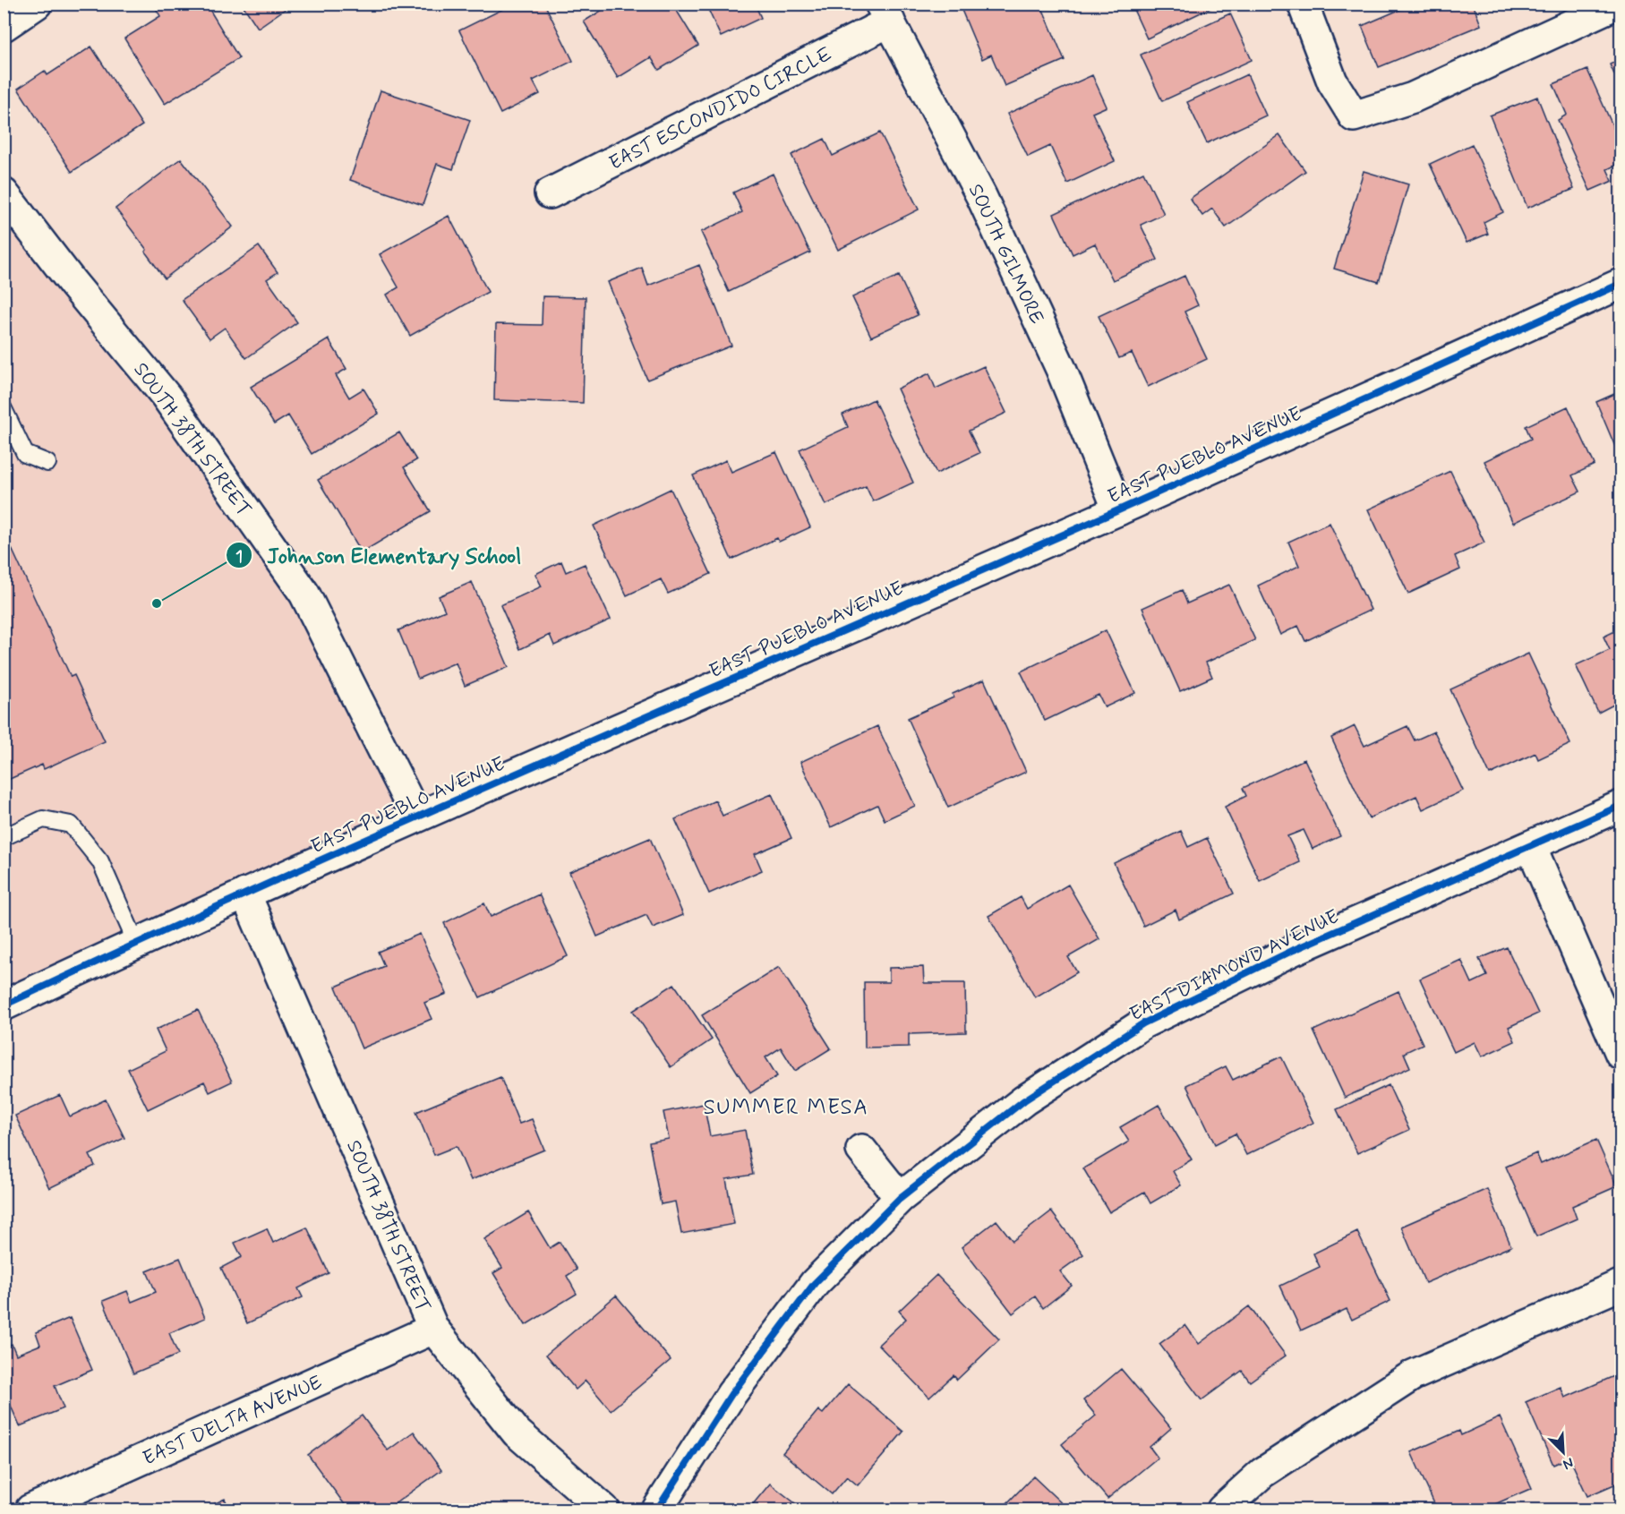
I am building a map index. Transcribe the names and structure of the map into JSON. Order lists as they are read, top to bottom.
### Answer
{
  "streets": {
    "street": [
      "EAST ESCONDIDO CIRCLE",
      "SOUTH GILMORE",
      "SOUTH 38TH STREET",
      "EAST PUEBLO AVENUE",
      "EAST DIAMOND AVENUE",
      "EAST DELTA AVENUE"
    ]
  },
  "crossings": [
    ["EAST ESCONDIDO CIRCLE", "SOUTH GILMORE"],
    ["SOUTH GILMORE", "EAST PUEBLO AVENUE"],
    ["SOUTH 38TH STREET", "EAST PUEBLO AVENUE"],
    ["SOUTH 38TH STREET", "EAST DELTA AVENUE"]
  ],
  "districts": ["SUMMER MESA"],
  "places": ["Johnson Elementary School"],
  "north": "bottom right"
}
